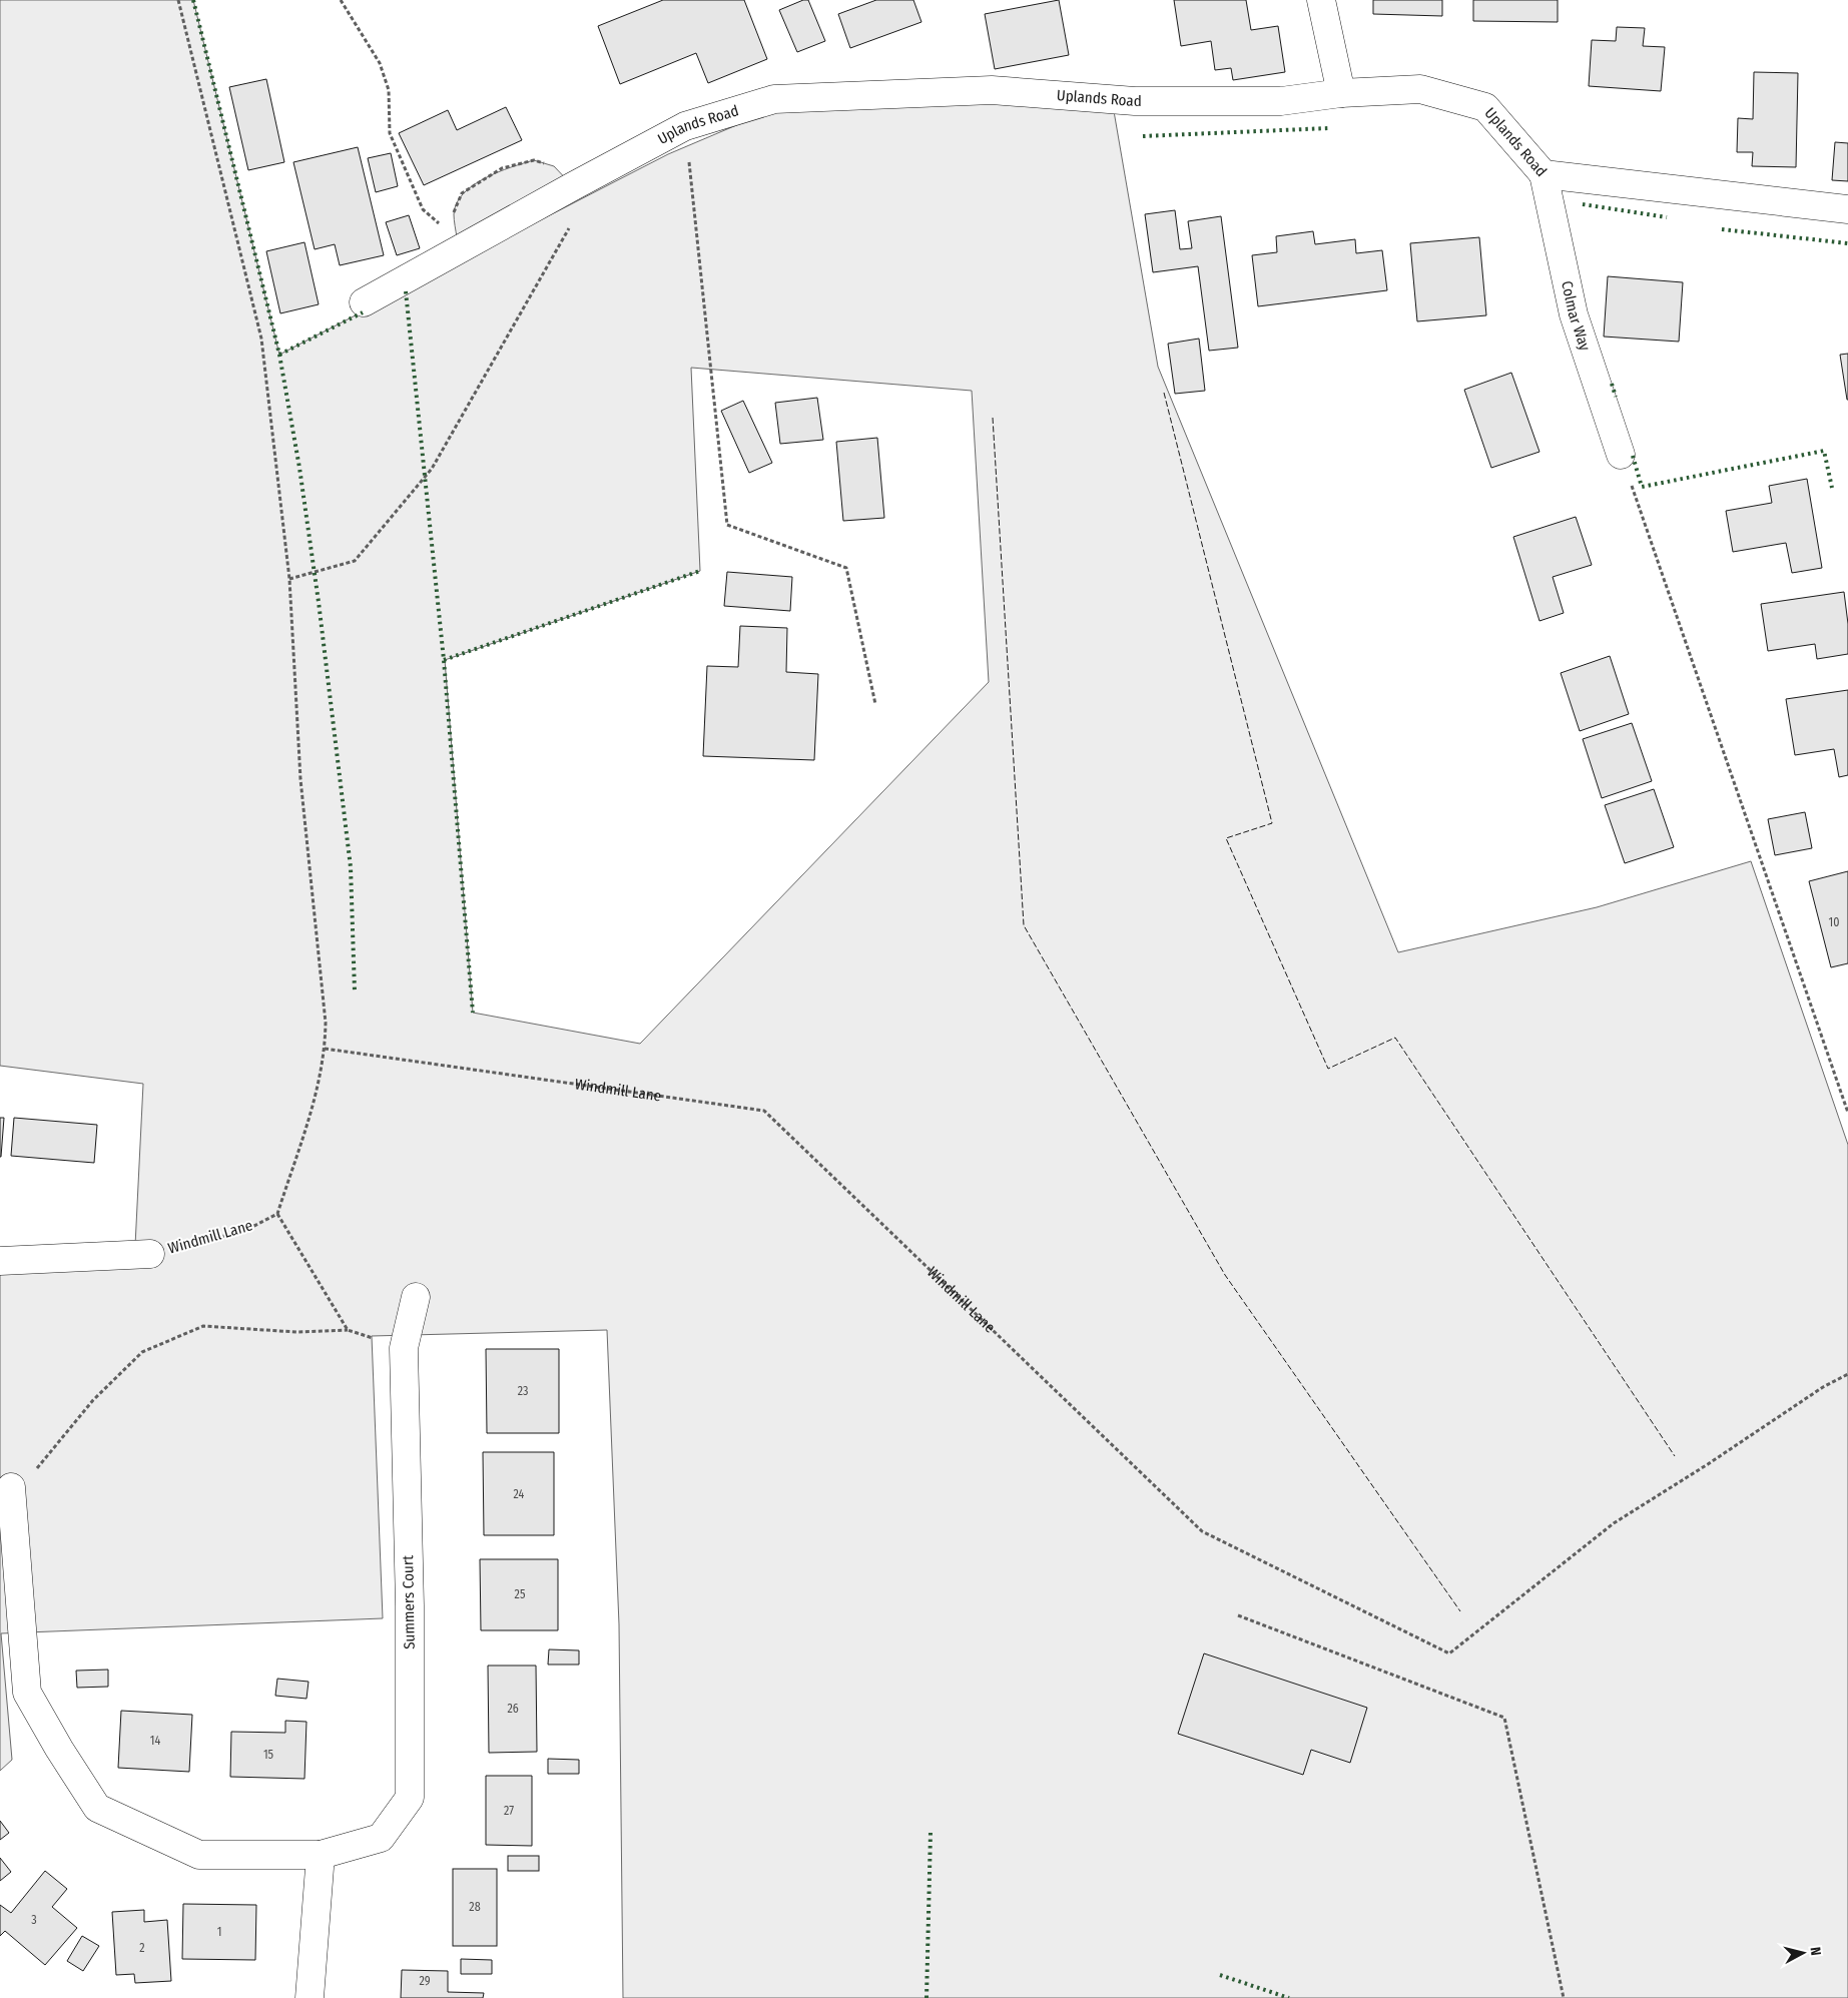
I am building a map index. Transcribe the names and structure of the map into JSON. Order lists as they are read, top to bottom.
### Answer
{
  "streets": {
    "street": [
      "Uplands Road",
      "Colmar Way",
      "Windmill Lane",
      "Summers Court"
    ]
  },
  "crossings": [
    ["Uplands Road", "Colmar Way"]
  ],
  "house_numbers": [
    "10",
    "23",
    "24",
    "25",
    "26",
    "14",
    "15",
    "27",
    "28",
    "3",
    "1",
    "2",
    "29"
  ],
  "north": "right"
}
